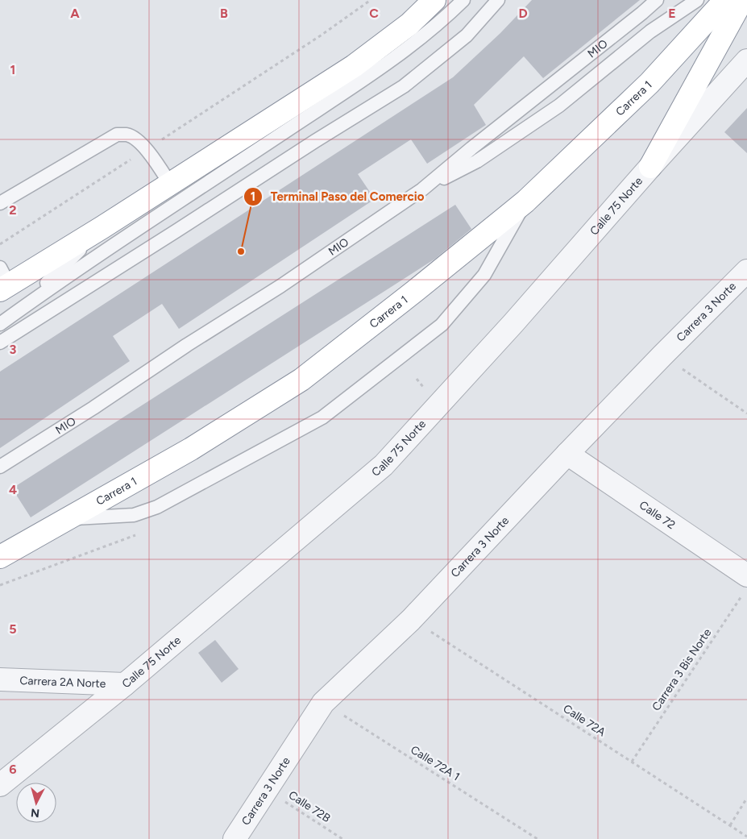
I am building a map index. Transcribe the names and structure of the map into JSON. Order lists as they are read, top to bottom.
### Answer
{
  "streets": {
    "highway": ["Carrera 1"],
    "street": [
      "Calle 75 Norte",
      "Carrera 3 Norte",
      "Calle 72",
      "Carrera 2A Norte"
    ],
    "lane": ["MIO"],
    "path": [
      "Carrera 3 Bis Norte",
      "Calle 72A",
      "Calle 72A 1",
      "Calle 72B"
    ]
  },
  "crossings": [
    ["Calle 75 Norte", "Carrera 2A Norte"],
    ["Carrera 3 Norte", "Calle 72"],
    ["Carrera 3 Norte", "Calle 72A"],
    ["Carrera 3 Norte", "Calle 72A 1"],
    ["Carrera 3 Norte", "Calle 72B"],
    ["Calle 72", "Carrera 3 Bis Norte"],
    ["Carrera 3 Bis Norte", "Calle 72A"]
  ],
  "places": ["Terminal Paso del Comercio"],
  "north": "bottom",
  "grid": {
    "columns": [
      "A",
      "B",
      "C",
      "D",
      "E"
    ],
    "rows": [
      "1",
      "2",
      "3",
      "4",
      "5",
      "6"
    ]
  }
}
